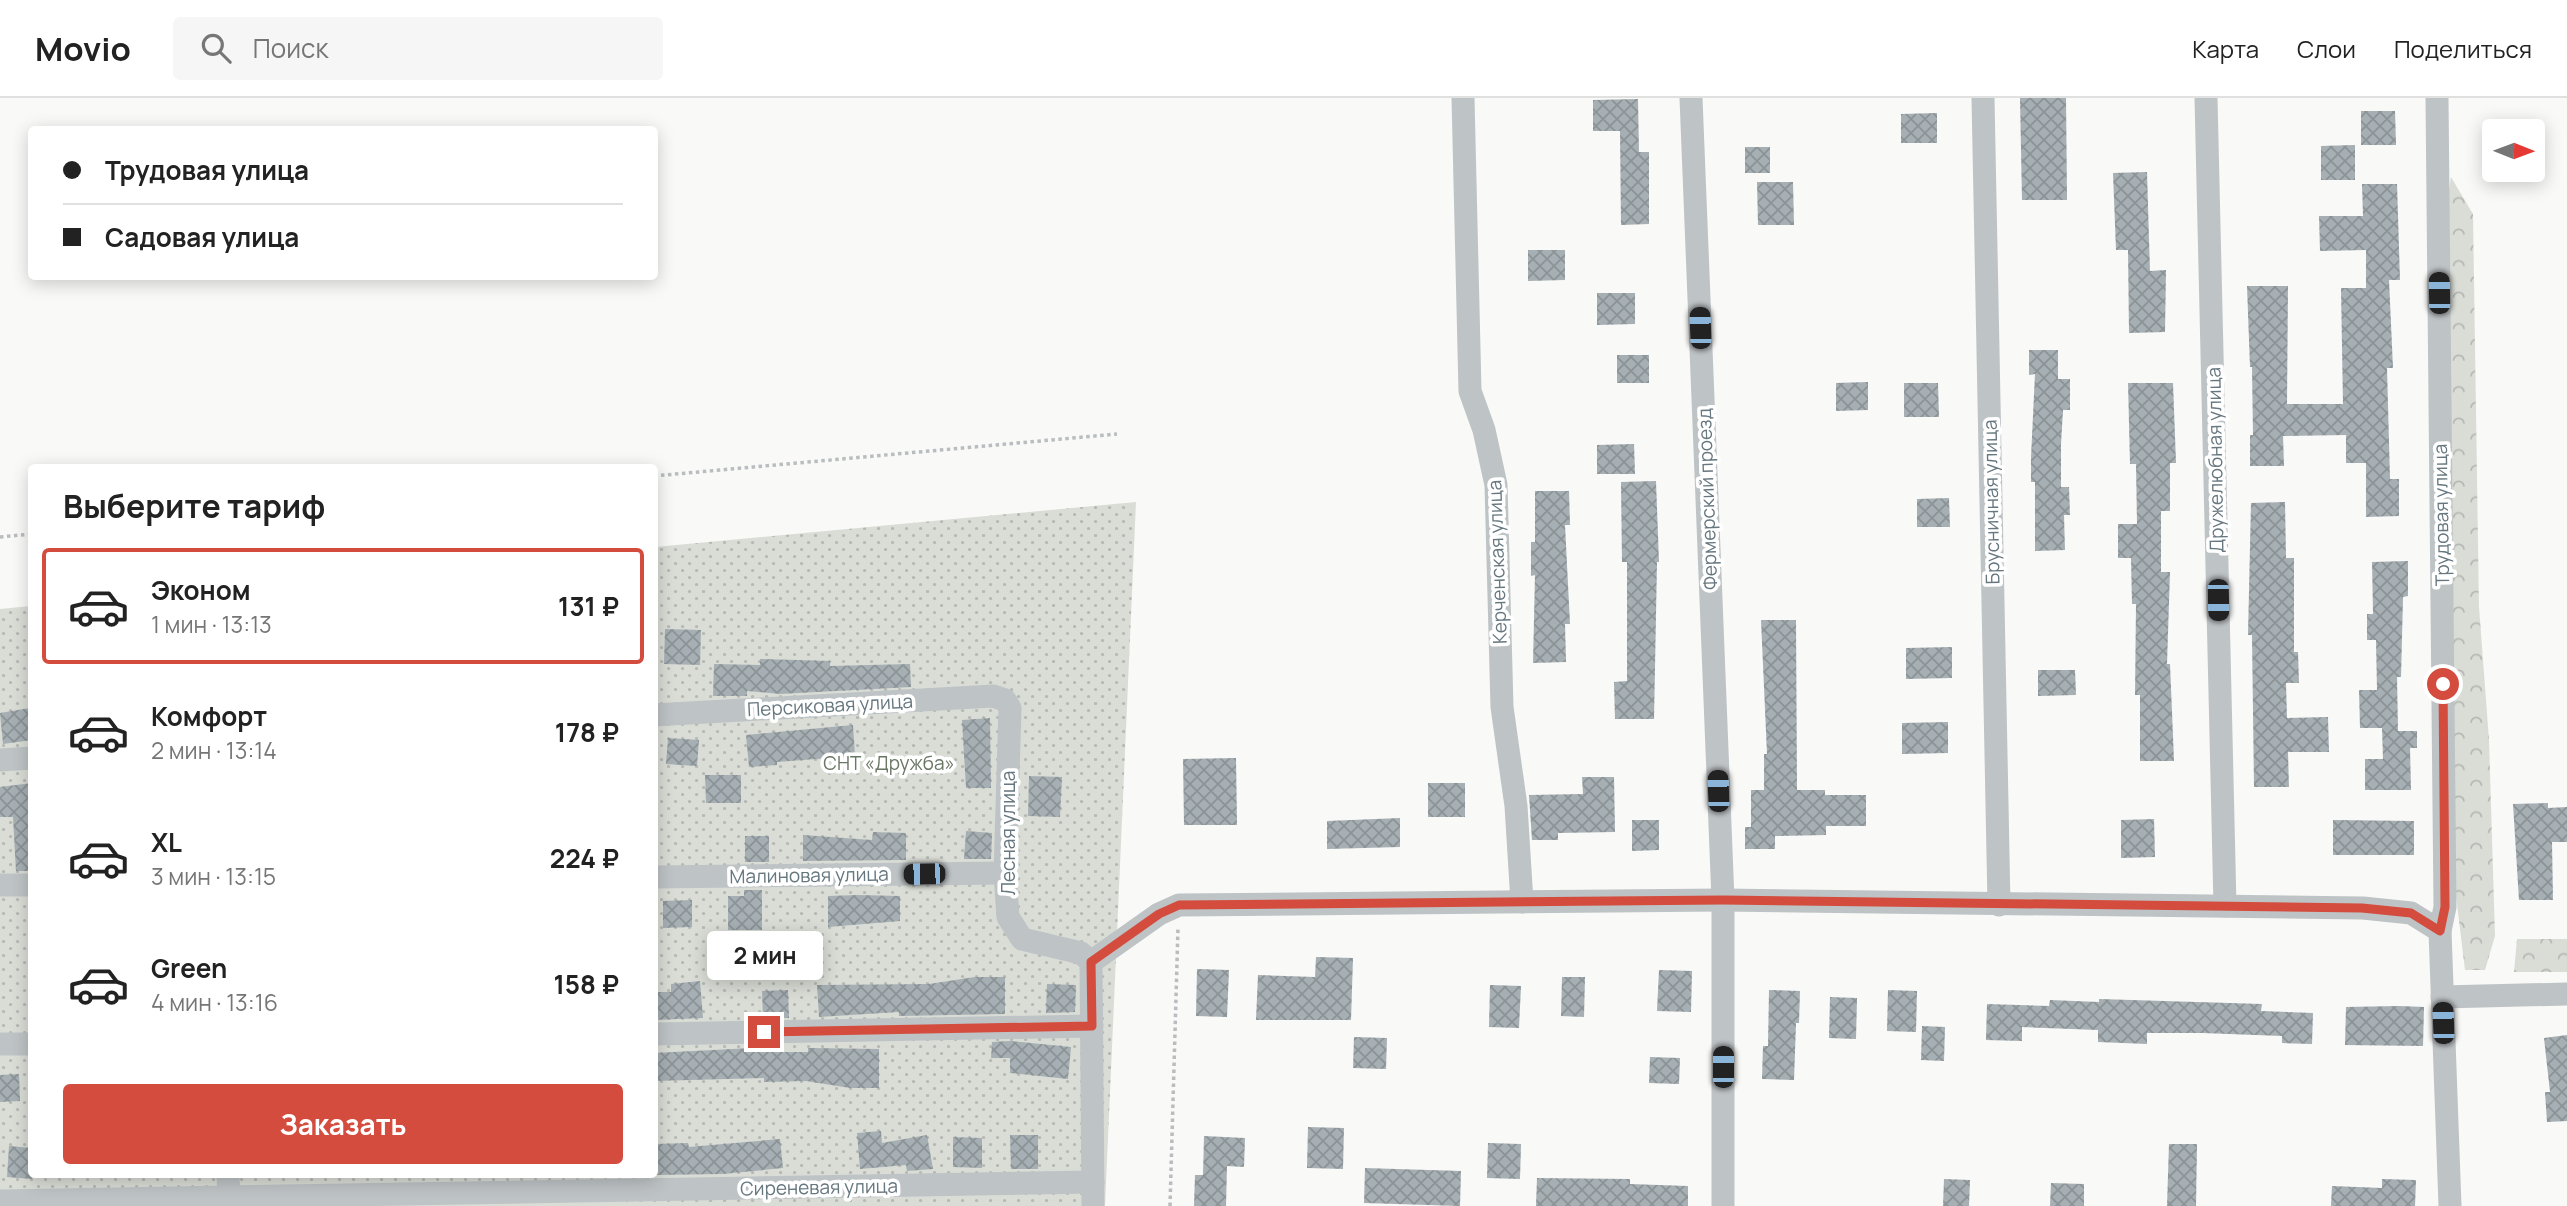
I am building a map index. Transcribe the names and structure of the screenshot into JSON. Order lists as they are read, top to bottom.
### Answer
{
  "streets": {
    "street": [
      "Дружелюбная улица",
      "Фермерский проезд",
      "Брусничная улица",
      "Трудовая улица",
      "Керченская улица",
      "Персиковая улица",
      "Лесная улица",
      "Малиновая улица",
      "Сиреневая улица"
    ]
  },
  "crossings": [
    ["Персиковая улица", "Лесная улица"],
    ["Лесная улица", "Малиновая улица"]
  ],
  "parks": ["СНТ «Дружба»"],
  "north": "right",
  "page": {
    "header": "Movio",
    "search": "Поиск",
    "nav": ["Карта", "Слои", "Поделиться"],
    "banner": ["Трудовая улица", "Садовая улица"],
    "heading": "Выберите тариф",
    "list": [
      {
        "name": "Эконом",
        "note": "1 мин · 13:13",
        "value": "131 ₽"
      },
      {
        "name": "Комфорт",
        "note": "2 мин · 13:14",
        "value": "178 ₽"
      },
      {
        "name": "XL",
        "note": "3 мин · 13:15",
        "value": "224 ₽"
      },
      {
        "name": "Green",
        "note": "4 мин · 13:16",
        "value": "158 ₽"
      }
    ],
    "bubble": "2 мин",
    "buttons": "Заказать"
  }
}
